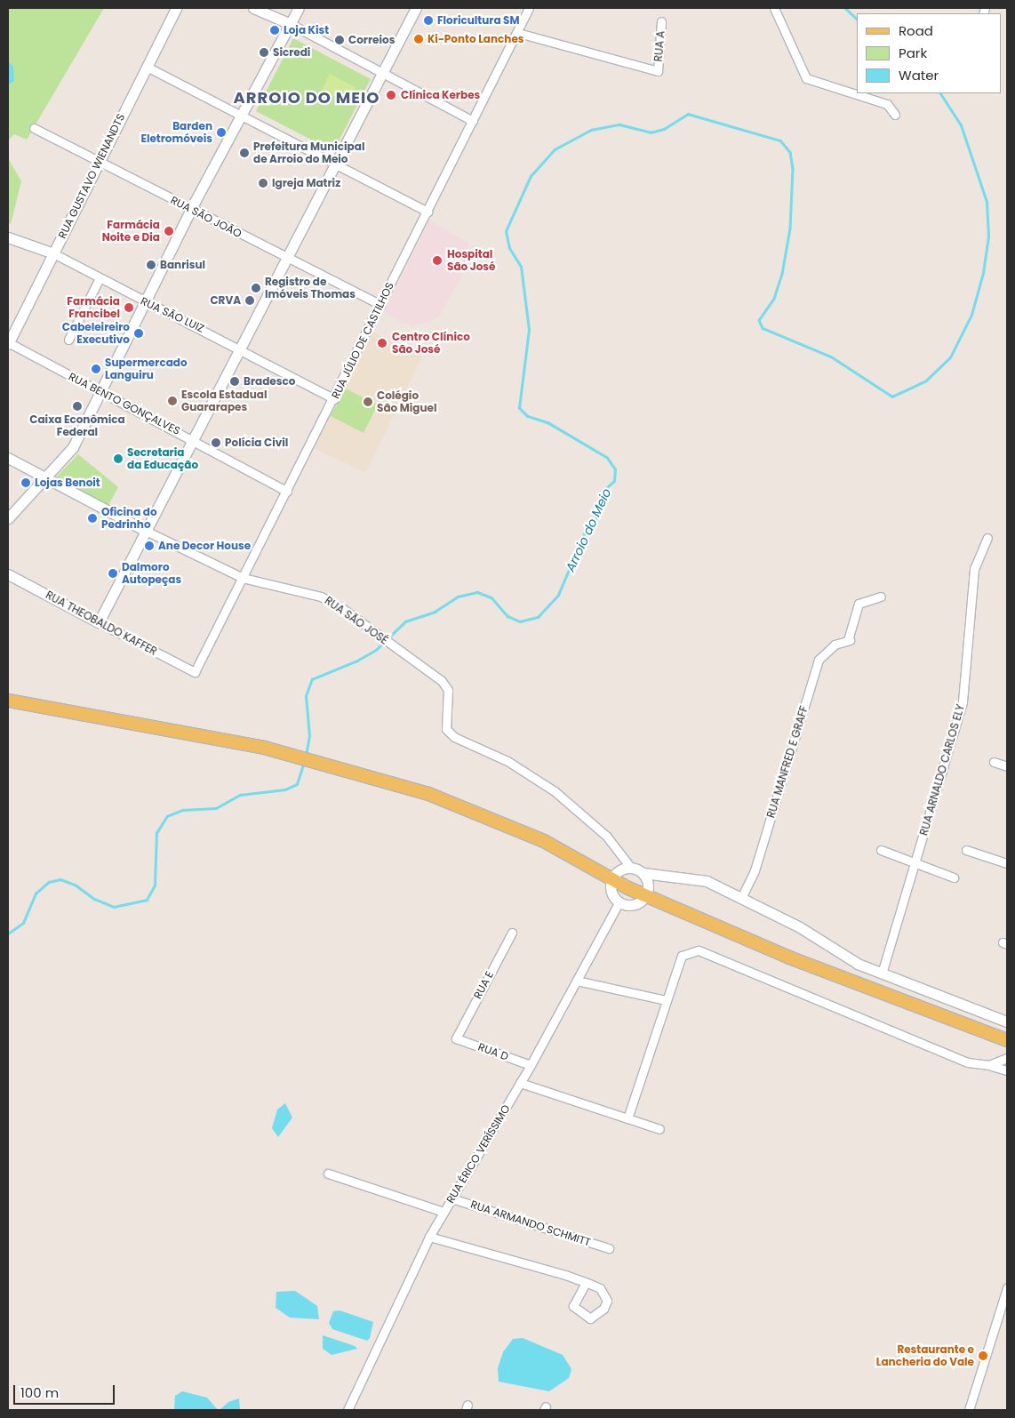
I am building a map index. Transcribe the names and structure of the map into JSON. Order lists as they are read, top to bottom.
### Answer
{
  "streets": {
    "street": [
      "RUA A",
      "RUA GUSTAVO WIENANDTS",
      "RUA SÃO JOÃO",
      "RUA SÃO LUIZ",
      "RUA JÚLIO DE CASTILHOS",
      "RUA BENTO GONÇALVES",
      "RUA SÃO JOSÉ",
      "RUA THEOBALDO KAFFER",
      "RUA MANFRED E GRAFF",
      "RUA ARNALDO CARLOS ELY",
      "RUA E",
      "RUA D",
      "RUA ÉRICO VERÍSSIMO",
      "RUA ARMANDO SCHMITT"
    ]
  },
  "crossings": [
    ["RUA A", "RUA JÚLIO DE CASTILHOS"],
    ["RUA GUSTAVO WIENANDTS", "RUA SÃO JOÃO"],
    ["RUA GUSTAVO WIENANDTS", "RUA SÃO LUIZ"],
    ["RUA GUSTAVO WIENANDTS", "RUA BENTO GONÇALVES"],
    ["RUA SÃO JOÃO", "RUA JÚLIO DE CASTILHOS"],
    ["RUA SÃO LUIZ", "RUA JÚLIO DE CASTILHOS"],
    ["RUA JÚLIO DE CASTILHOS", "RUA BENTO GONÇALVES"],
    ["RUA JÚLIO DE CASTILHOS", "RUA SÃO JOSÉ"],
    ["RUA JÚLIO DE CASTILHOS", "RUA THEOBALDO KAFFER"],
    ["RUA E", "RUA D"],
    ["RUA D", "RUA ÉRICO VERÍSSIMO"],
    ["RUA ÉRICO VERÍSSIMO", "RUA ARMANDO SCHMITT"]
  ],
  "districts": ["ARROIO DO MEIO"],
  "water": ["Arroio do Meio"],
  "places": [
    "Floricultura SM",
    "Loja Kist",
    "Ki-Ponto Lanches",
    "Correios",
    "Sicredi",
    "Clínica Kerbes",
    "Barden Eletromóveis",
    "Prefeitura Municipal de Arroio do Meio",
    "Igreja Matriz",
    "Farmácia Noite e Dia",
    "Hospital São José",
    "Banrisul",
    "Registro de Imóveis Thomas",
    "CRVA",
    "Farmácia Francibel",
    "Cabeleireiro Executivo",
    "Centro Clínico São José",
    "Supermercado Languiru",
    "Bradesco",
    "Escola Estadual Guararapes",
    "Colégio São Miguel",
    "Caixa Econômica Federal",
    "Polícia Civil",
    "Secretaria da Educação",
    "Lojas Benoit",
    "Oficina do Pedrinho",
    "Ane Decor House",
    "Dalmoro Autopeças",
    "Restaurante e Lancheria do Vale"
  ],
  "legend": ["Road", "Park", "Water"],
  "scale_bar": "100 m"
}
